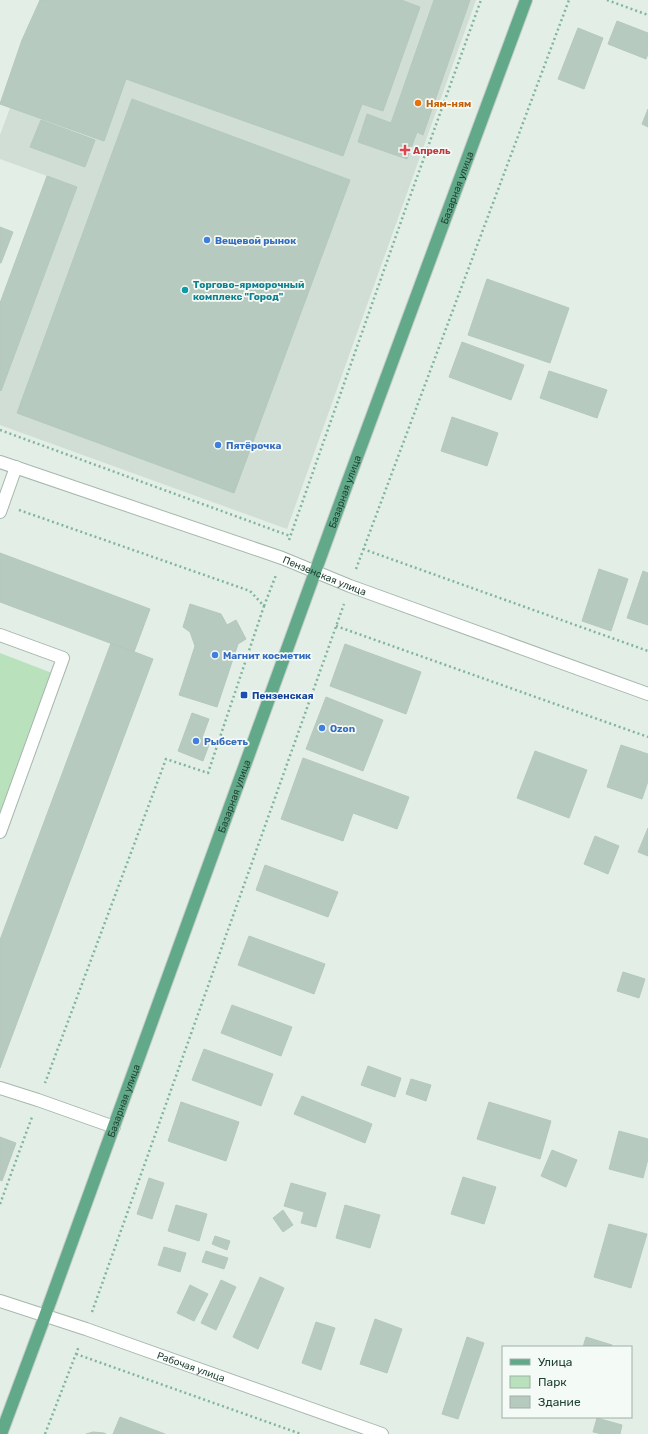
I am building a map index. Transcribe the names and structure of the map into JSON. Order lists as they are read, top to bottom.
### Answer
{
  "streets": {
    "main road": ["Базарная улица"],
    "street": ["Пензенская улица", "Рабочая улица"]
  },
  "crossings": [
    ["Базарная улица", "Пензенская улица"],
    ["Базарная улица", "Рабочая улица"]
  ],
  "places": {
    "other": [
      "Ням-ням",
      "Вещевой рынок",
      "Торгово-ярморочный комплекс \"Город\"",
      "Пятёрочка",
      "Магнит косметик",
      "Ozon",
      "Рыбсеть"
    ],
    "health": ["Апрель"],
    "transit": ["Пензенская"]
  },
  "legend": ["Улица", "Парк", "Здание"]
}
